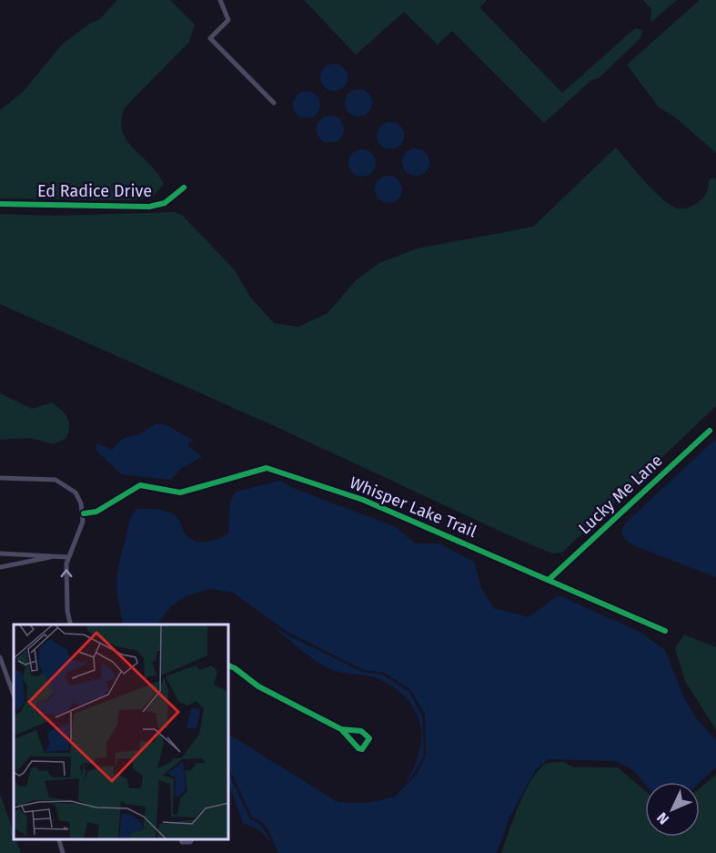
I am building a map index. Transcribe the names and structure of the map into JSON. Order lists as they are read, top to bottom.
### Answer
{
  "streets": {
    "street": ["Ed Radice Drive", "Lucky Me Lane", "Whisper Lake Trail"]
  },
  "crossings": [
    ["Lucky Me Lane", "Whisper Lake Trail"]
  ],
  "north": "bottom left"
}
